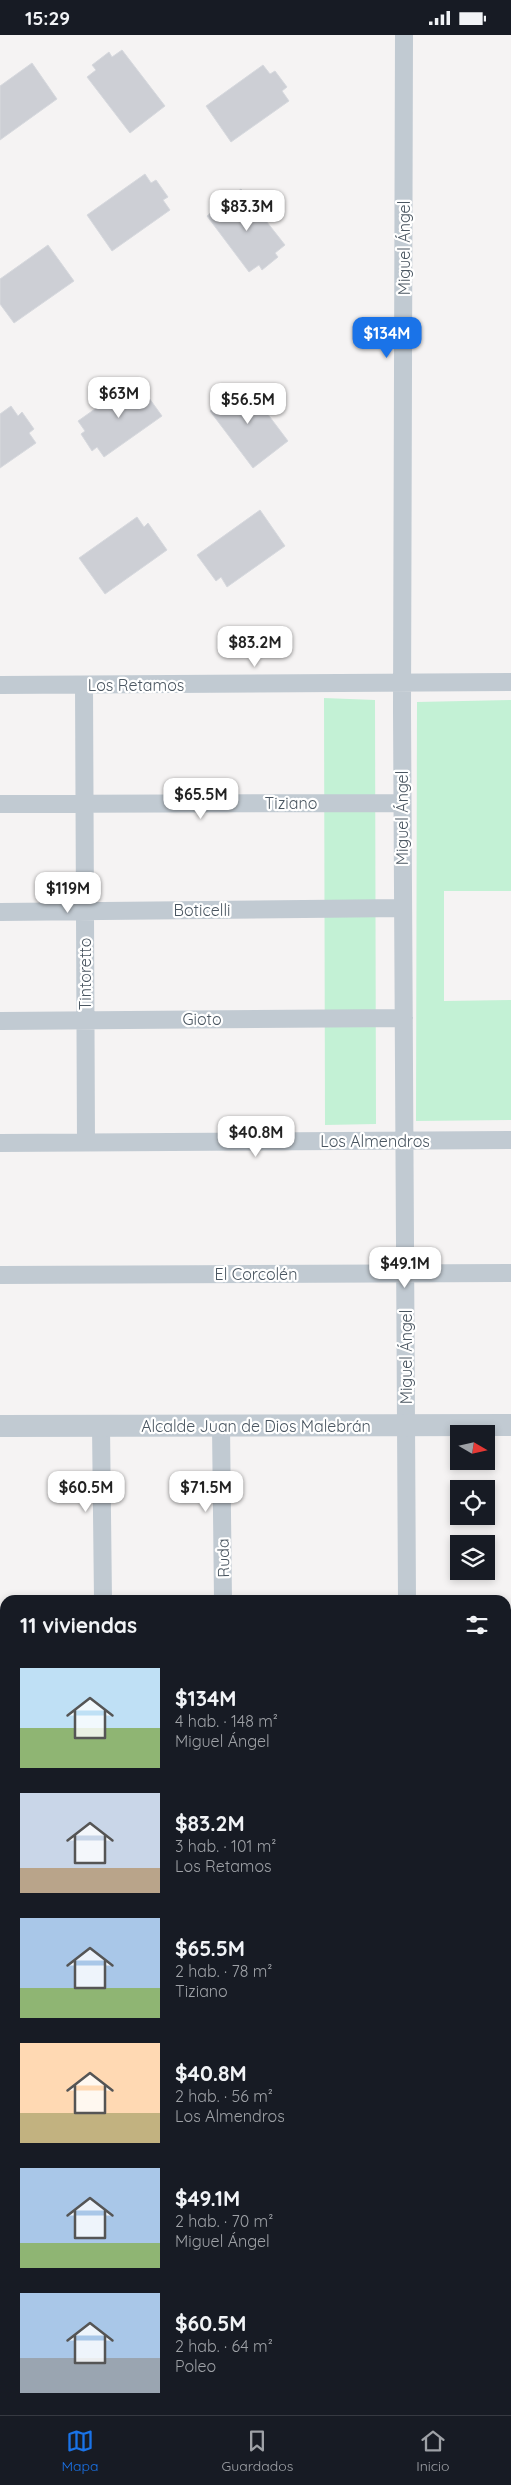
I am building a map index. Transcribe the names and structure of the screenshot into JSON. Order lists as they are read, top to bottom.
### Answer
{
  "streets": {
    "street": [
      "Miguel Ángel",
      "Los Retamos",
      "Tiziano",
      "Boticelli",
      "Tintoretto",
      "Gioto",
      "Los Almendros",
      "El Corcolén",
      "Alcalde Juan de Dios Malebrán",
      "Ruda"
    ]
  },
  "crossings": [
    ["Miguel Ángel", "Los Retamos"],
    ["Miguel Ángel", "Tiziano"],
    ["Miguel Ángel", "Boticelli"],
    ["Miguel Ángel", "Gioto"],
    ["Miguel Ángel", "Los Almendros"],
    ["Miguel Ángel", "El Corcolén"],
    ["Miguel Ángel", "Alcalde Juan de Dios Malebrán"],
    ["Los Retamos", "Tintoretto"],
    ["Tiziano", "Tintoretto"],
    ["Boticelli", "Tintoretto"],
    ["Tintoretto", "Gioto"],
    ["Tintoretto", "Los Almendros"],
    ["Alcalde Juan de Dios Malebrán", "Ruda"]
  ],
  "north": "right",
  "page": {
    "status": "15:29",
    "price": [
      "$83.3M",
      "$134M",
      "$63M",
      "$56.5M",
      "$83.2M",
      "$65.5M",
      "$119M",
      "$40.8M",
      "$49.1M",
      "$60.5M",
      "$71.5M"
    ],
    "heading": "11 viviendas",
    "list": [
      {
        "name": "$134M",
        "note": "4 hab. · 148 m² · Miguel Ángel"
      },
      {
        "name": "$83.2M",
        "note": "3 hab. · 101 m² · Los Retamos"
      },
      {
        "name": "$65.5M",
        "note": "2 hab. · 78 m² · Tiziano"
      },
      {
        "name": "$40.8M",
        "note": "2 hab. · 56 m² · Los Almendros"
      },
      {
        "name": "$49.1M",
        "note": "2 hab. · 70 m² · Miguel Ángel"
      },
      {
        "name": "$60.5M",
        "note": "2 hab. · 64 m² · Poleo"
      }
    ],
    "tabs": ["Mapa", "Guardados", "Inicio"]
  }
}
